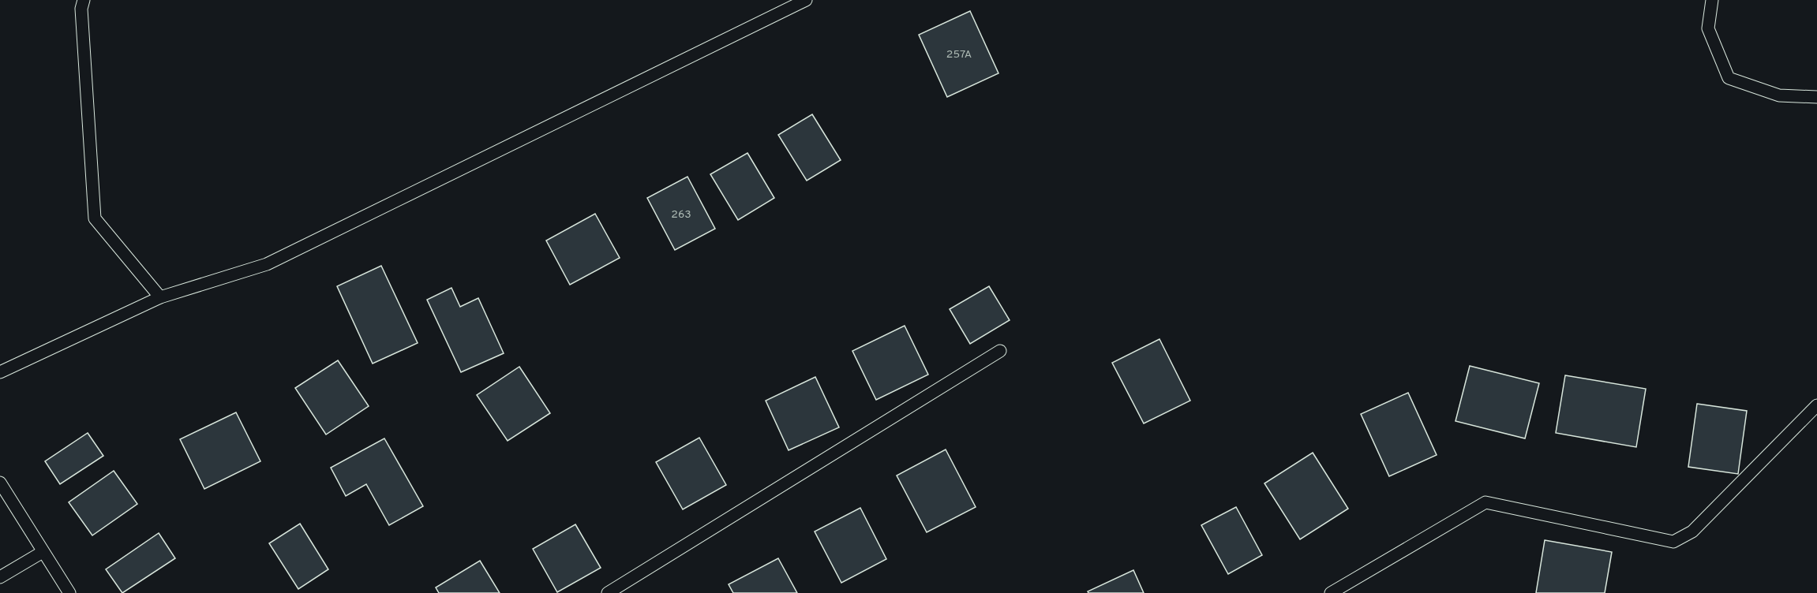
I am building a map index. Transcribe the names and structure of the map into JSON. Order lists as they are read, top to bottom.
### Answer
{
  "house_numbers": ["257А", "263"]
}
